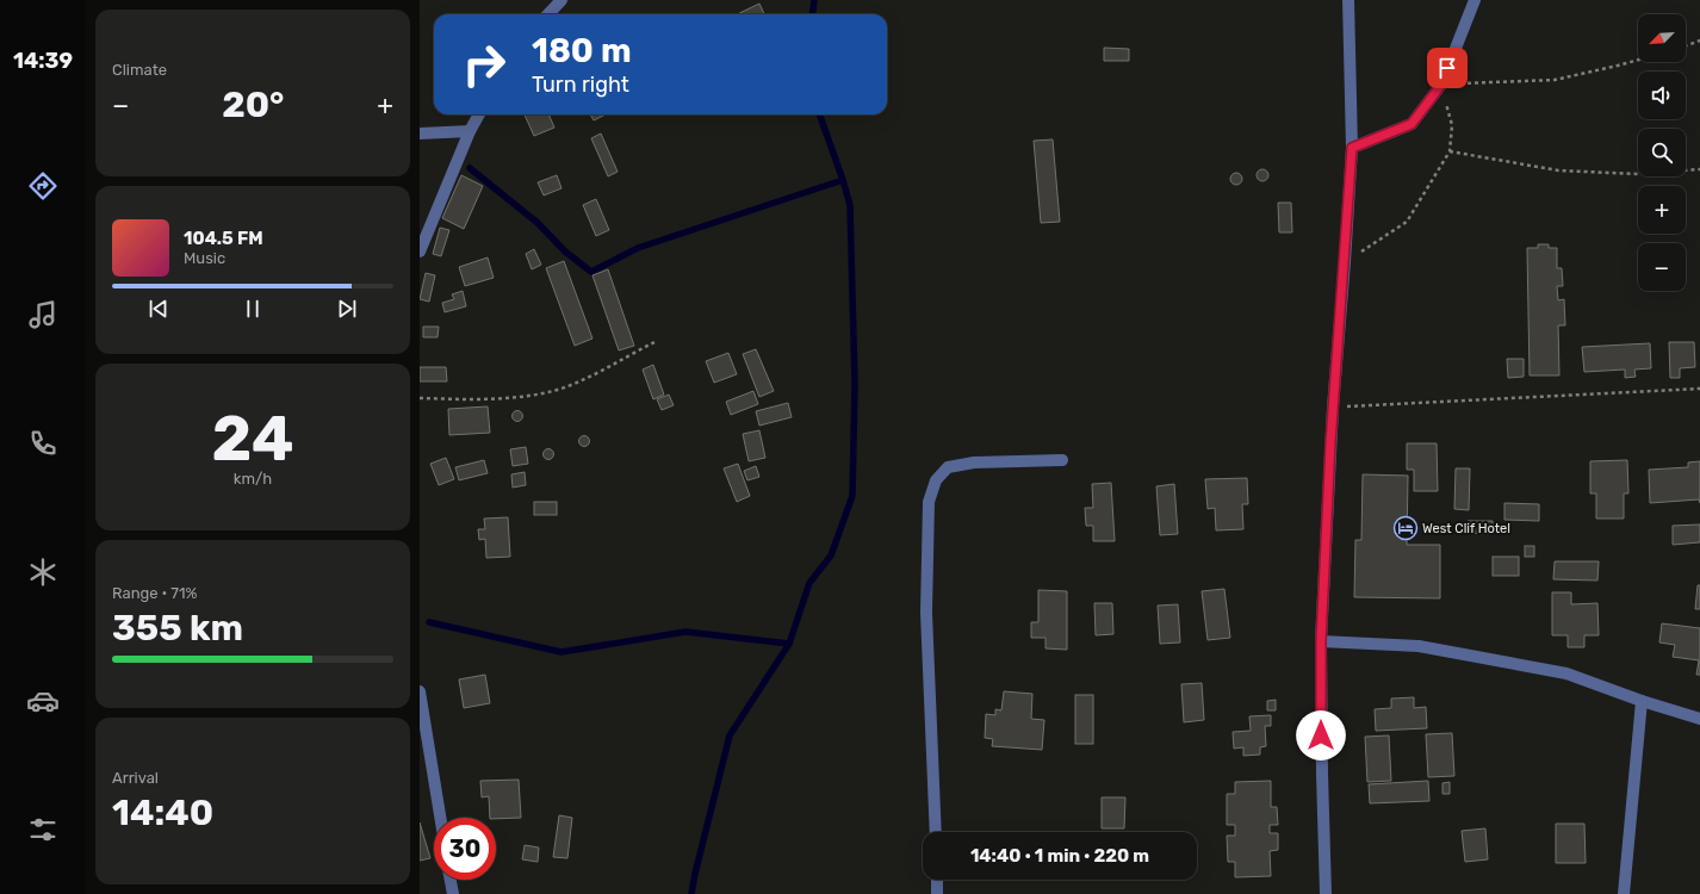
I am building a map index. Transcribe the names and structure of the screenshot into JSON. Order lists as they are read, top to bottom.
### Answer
{
  "places": {
    "hotel": ["West Clif Hotel"]
  },
  "north": "bottom left",
  "page": {
    "tabs": "14:39",
    "tile": [
      "Climate",
      ["24", "km/h"],
      ["Range · 71%", "355 km"],
      ["Arrival", "14:40"]
    ],
    "map_buttons": ["+", "−"],
    "turn": ["180 m", "Turn right"],
    "heat": ["−", "20°", "+"],
    "song": ["104.5 FM", "Music"],
    "limit": "30",
    "trip": "14:40 · 1 min · 220 m"
  }
}
